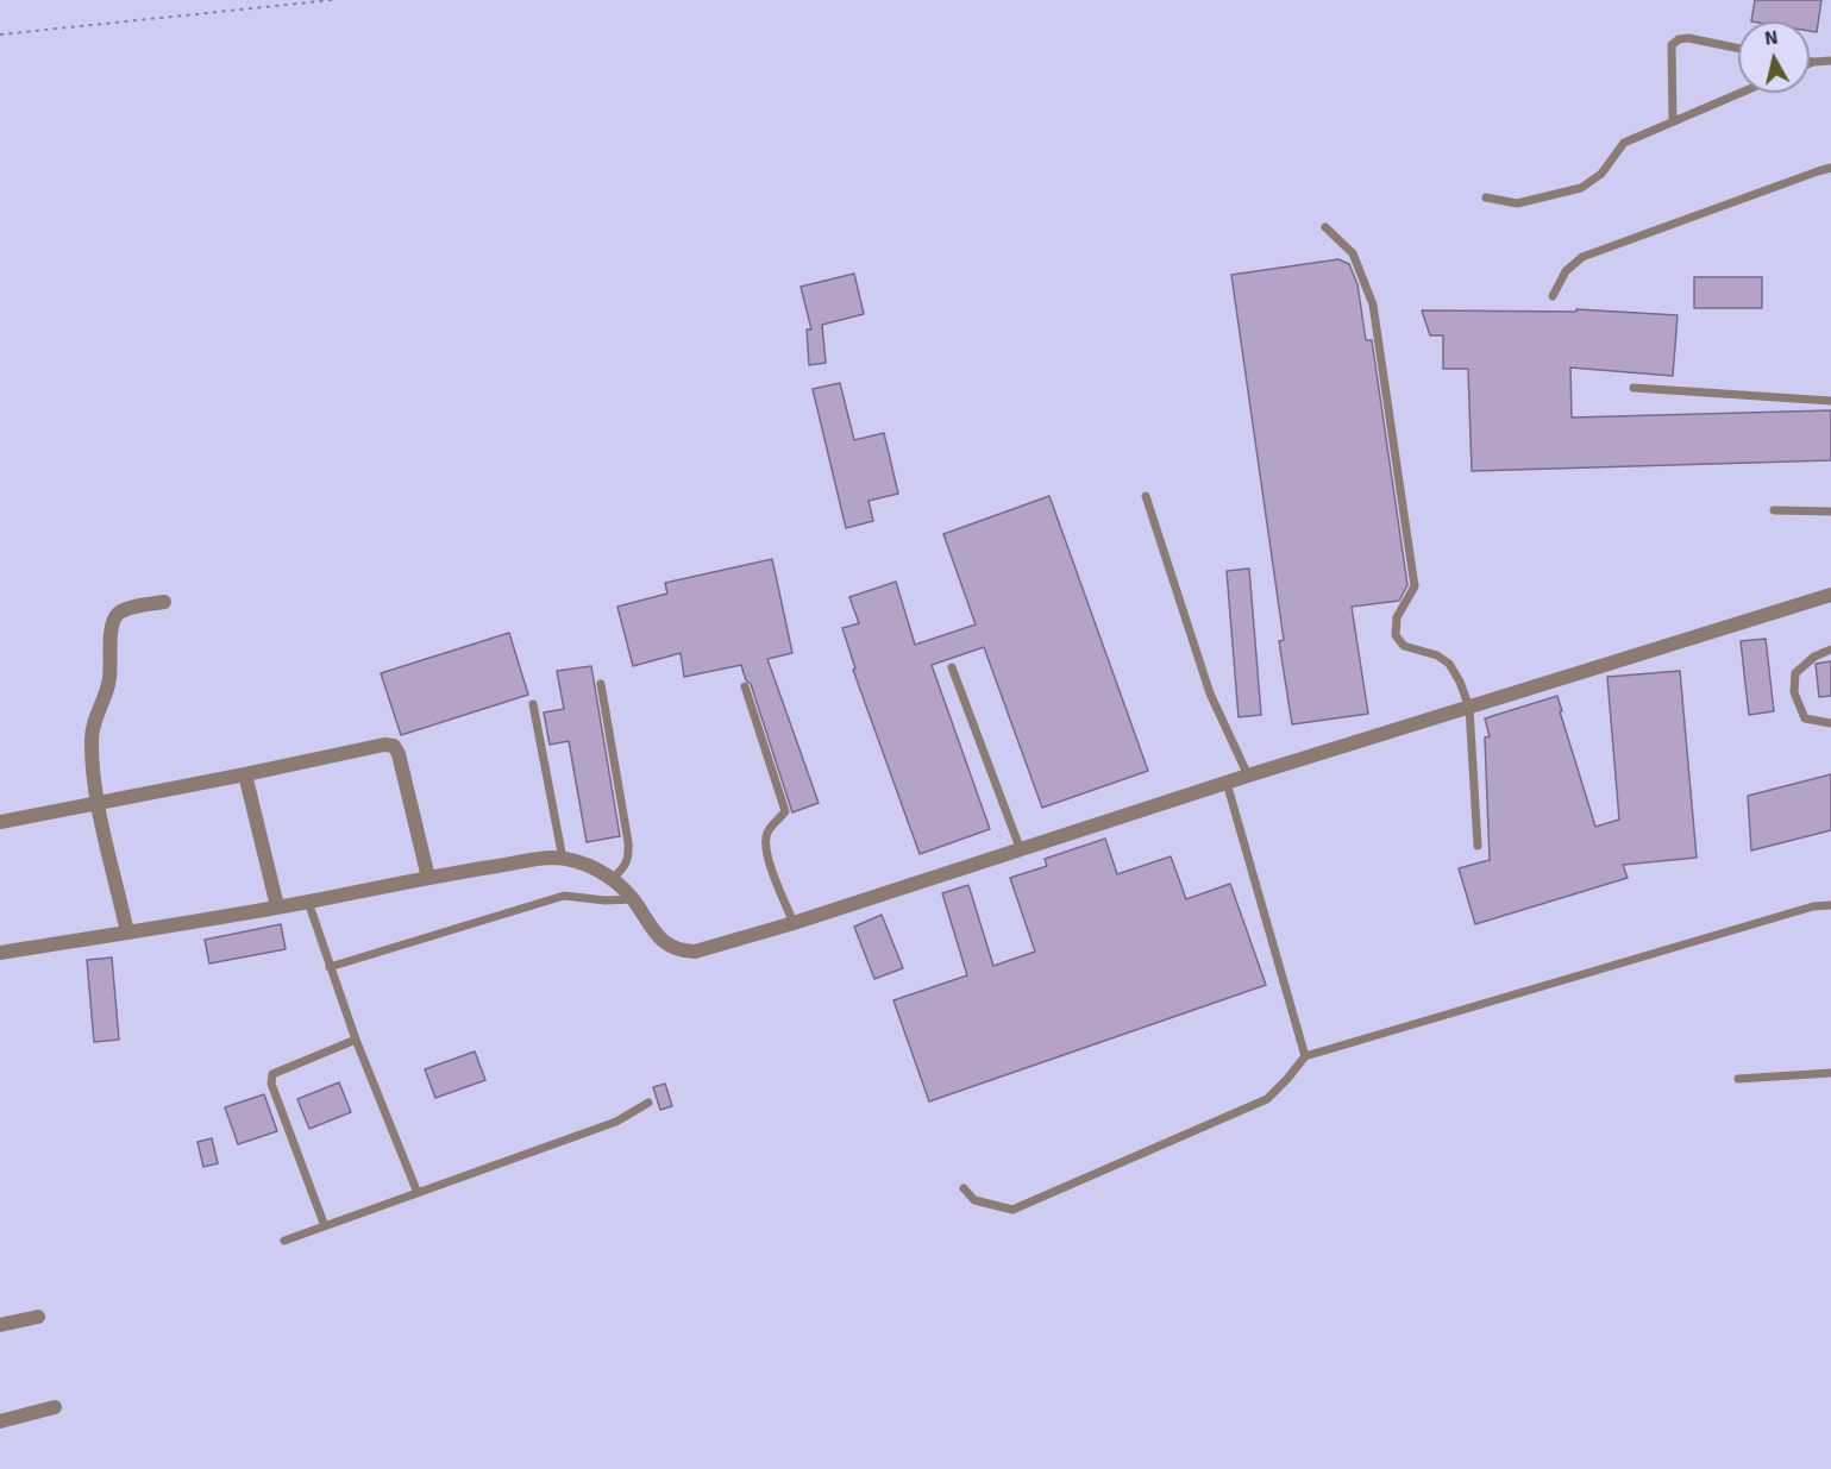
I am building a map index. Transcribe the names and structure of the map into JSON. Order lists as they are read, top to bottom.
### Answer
{
  "north": "top"
}
